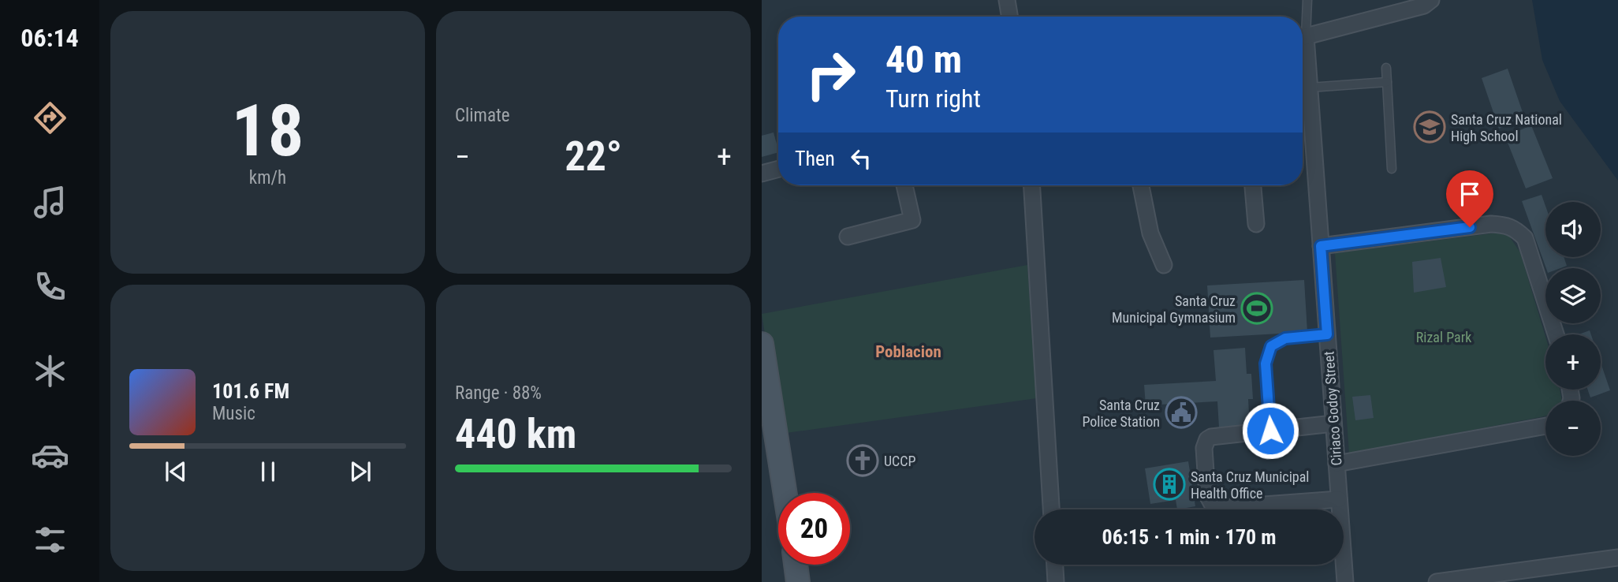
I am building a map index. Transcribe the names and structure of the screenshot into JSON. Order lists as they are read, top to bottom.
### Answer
{
  "streets": {
    "street": ["Ciriaco Godoy Street"]
  },
  "districts": ["Poblacion"],
  "parks": ["Rizal Park"],
  "places": {
    "school or university": ["Santa Cruz National High School"],
    "sports": ["Santa Cruz Municipal Gymnasium"],
    "public building": ["Santa Cruz Police Station"],
    "church": ["UCCP"],
    "building": ["Santa Cruz Municipal Health Office"]
  },
  "page": {
    "tabs": "06:14",
    "tile": [
      ["18", "km/h"],
      "Climate",
      ["Range · 88%", "440 km"]
    ],
    "turn": ["40 m", "Turn right"],
    "then": "Then",
    "heat": ["−", "22°", "+"],
    "map_buttons": ["+", "−"],
    "song": ["101.6 FM", "Music"],
    "limit": "20",
    "trip": "06:15 · 1 min · 170 m"
  }
}
